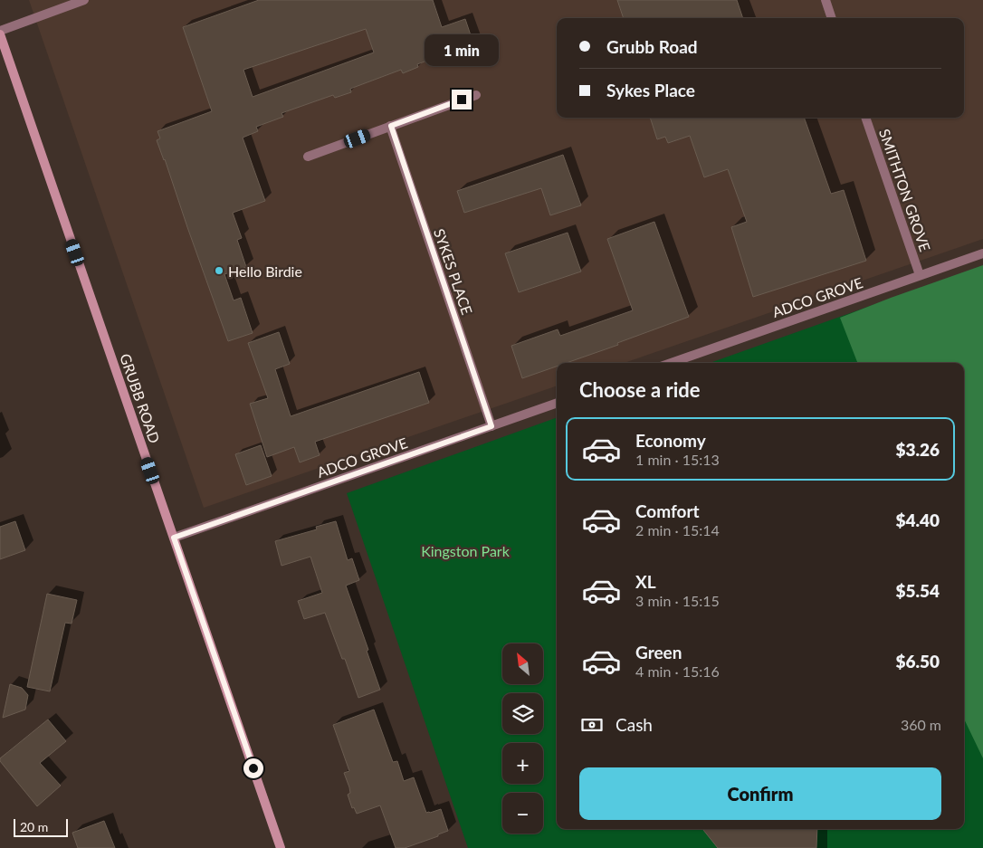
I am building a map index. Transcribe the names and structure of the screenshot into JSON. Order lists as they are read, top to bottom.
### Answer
{
  "streets": {
    "main road": ["GRUBB ROAD"],
    "street": ["SMITHTON GROVE", "SYKES PLACE", "ADCO GROVE"]
  },
  "crossings": [
    ["SMITHTON GROVE", "ADCO GROVE"],
    ["SYKES PLACE", "ADCO GROVE"],
    ["ADCO GROVE", "GRUBB ROAD"]
  ],
  "parks": ["Kingston Park"],
  "places": ["Hello Birdie"],
  "scale_bar": "20 m",
  "north": "top left",
  "page": {
    "banner": ["Grubb Road", "Sykes Place"],
    "bubble": "1 min",
    "heading": "Choose a ride",
    "list": [
      {
        "name": "Economy",
        "note": "1 min · 15:13",
        "value": "$3.26"
      },
      {
        "name": "Comfort",
        "note": "2 min · 15:14",
        "value": "$4.40"
      },
      {
        "name": "XL",
        "note": "3 min · 15:15",
        "value": "$5.54"
      },
      {
        "name": "Green",
        "note": "4 min · 15:16",
        "value": "$6.50"
      }
    ],
    "map_buttons": ["+", "−"],
    "pay": ["Cash", "360 m"],
    "buttons": "Confirm",
    "scale": "20 m"
  }
}
